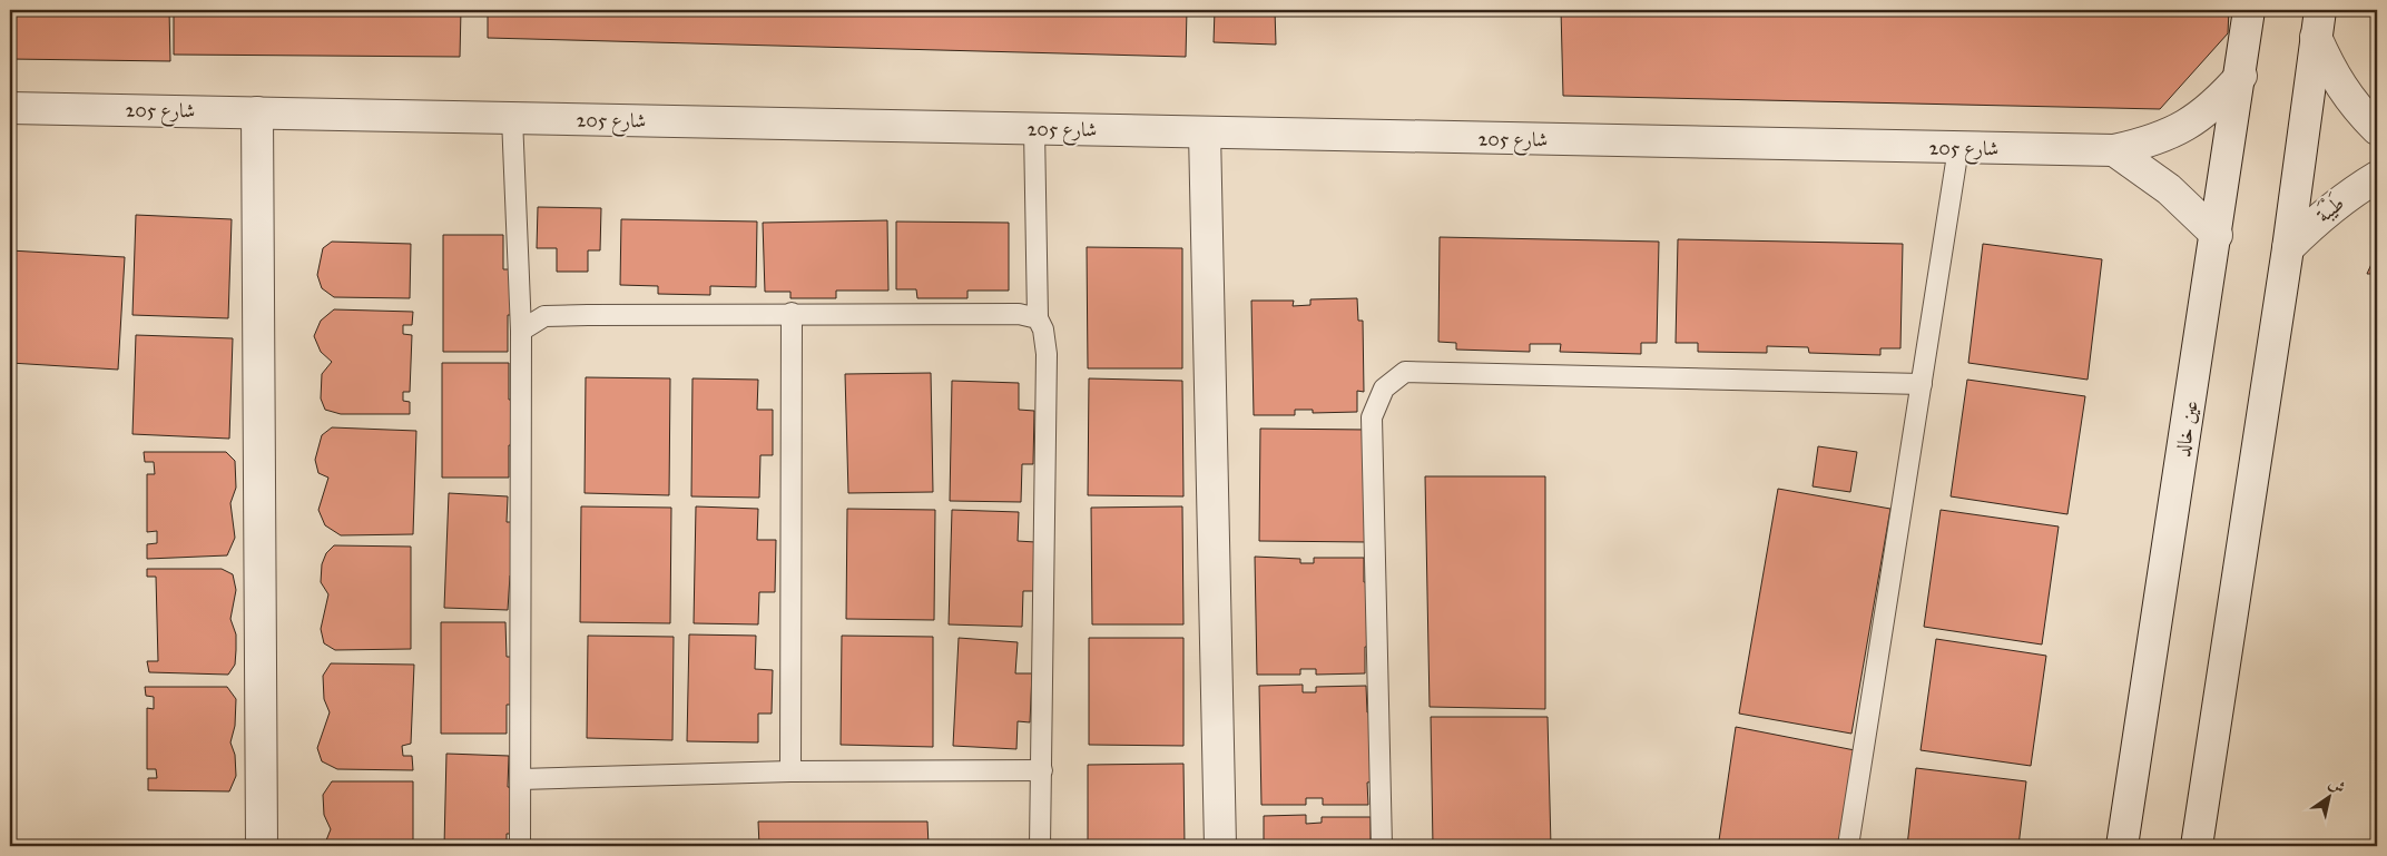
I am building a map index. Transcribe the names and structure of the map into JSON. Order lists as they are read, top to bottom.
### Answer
{
  "streets": {
    "street": ["شارع 205", "طَيْبَة", "عين خالد"]
  },
  "crossings": [
    ["شارع 205", "عين خالد"]
  ],
  "north": "top right"
}
